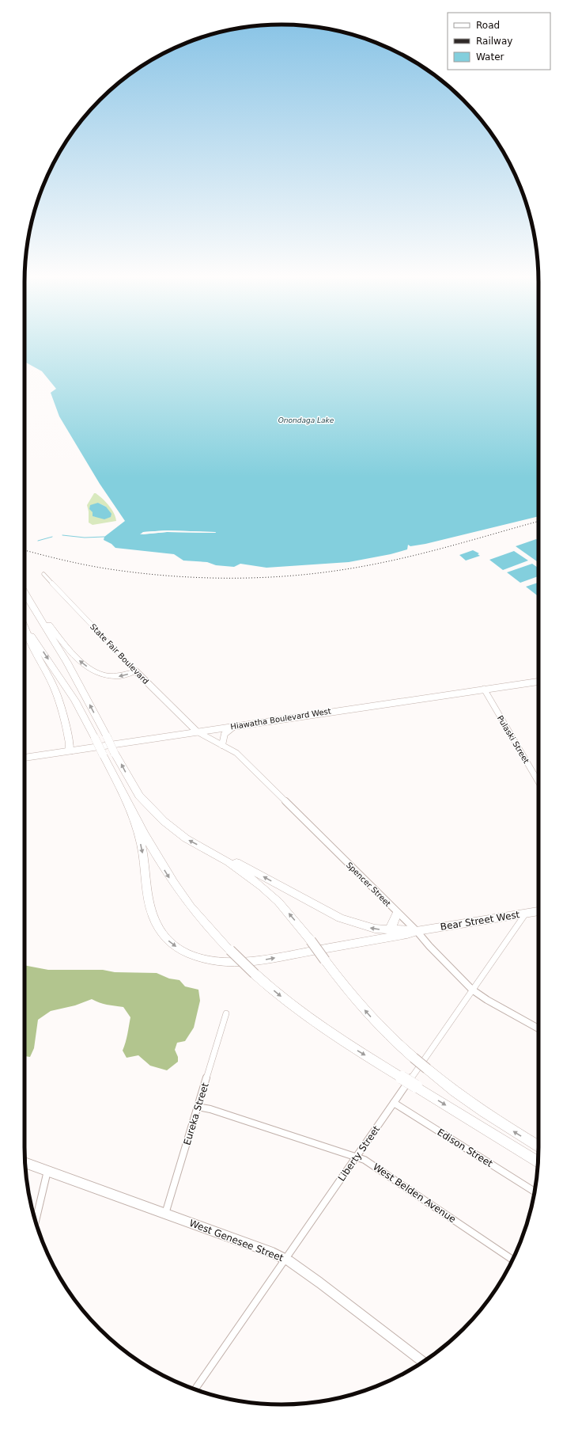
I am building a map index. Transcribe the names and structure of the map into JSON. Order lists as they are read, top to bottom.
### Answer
{
  "streets": {
    "main road": [
      "State Fair Boulevard",
      "Hiawatha Boulevard West",
      "Pulaski Street",
      "Spencer Street",
      "Bear Street West",
      "West Genesee Street"
    ],
    "street": [
      "Eureka Street",
      "Edison Street",
      "Liberty Street",
      "West Belden Avenue"
    ]
  },
  "crossings": [
    ["State Fair Boulevard", "Hiawatha Boulevard West"],
    ["State Fair Boulevard", "Spencer Street"],
    ["Hiawatha Boulevard West", "Pulaski Street"],
    ["Hiawatha Boulevard West", "Spencer Street"],
    ["Spencer Street", "Bear Street West"],
    ["Spencer Street", "Liberty Street"],
    ["Bear Street West", "Liberty Street"],
    ["Eureka Street", "West Belden Avenue"],
    ["Eureka Street", "West Genesee Street"],
    ["Edison Street", "Liberty Street"],
    ["Liberty Street", "West Belden Avenue"],
    ["Liberty Street", "West Genesee Street"]
  ],
  "water": ["Onondaga Lake"],
  "legend": ["Road", "Railway", "Water"]
}
